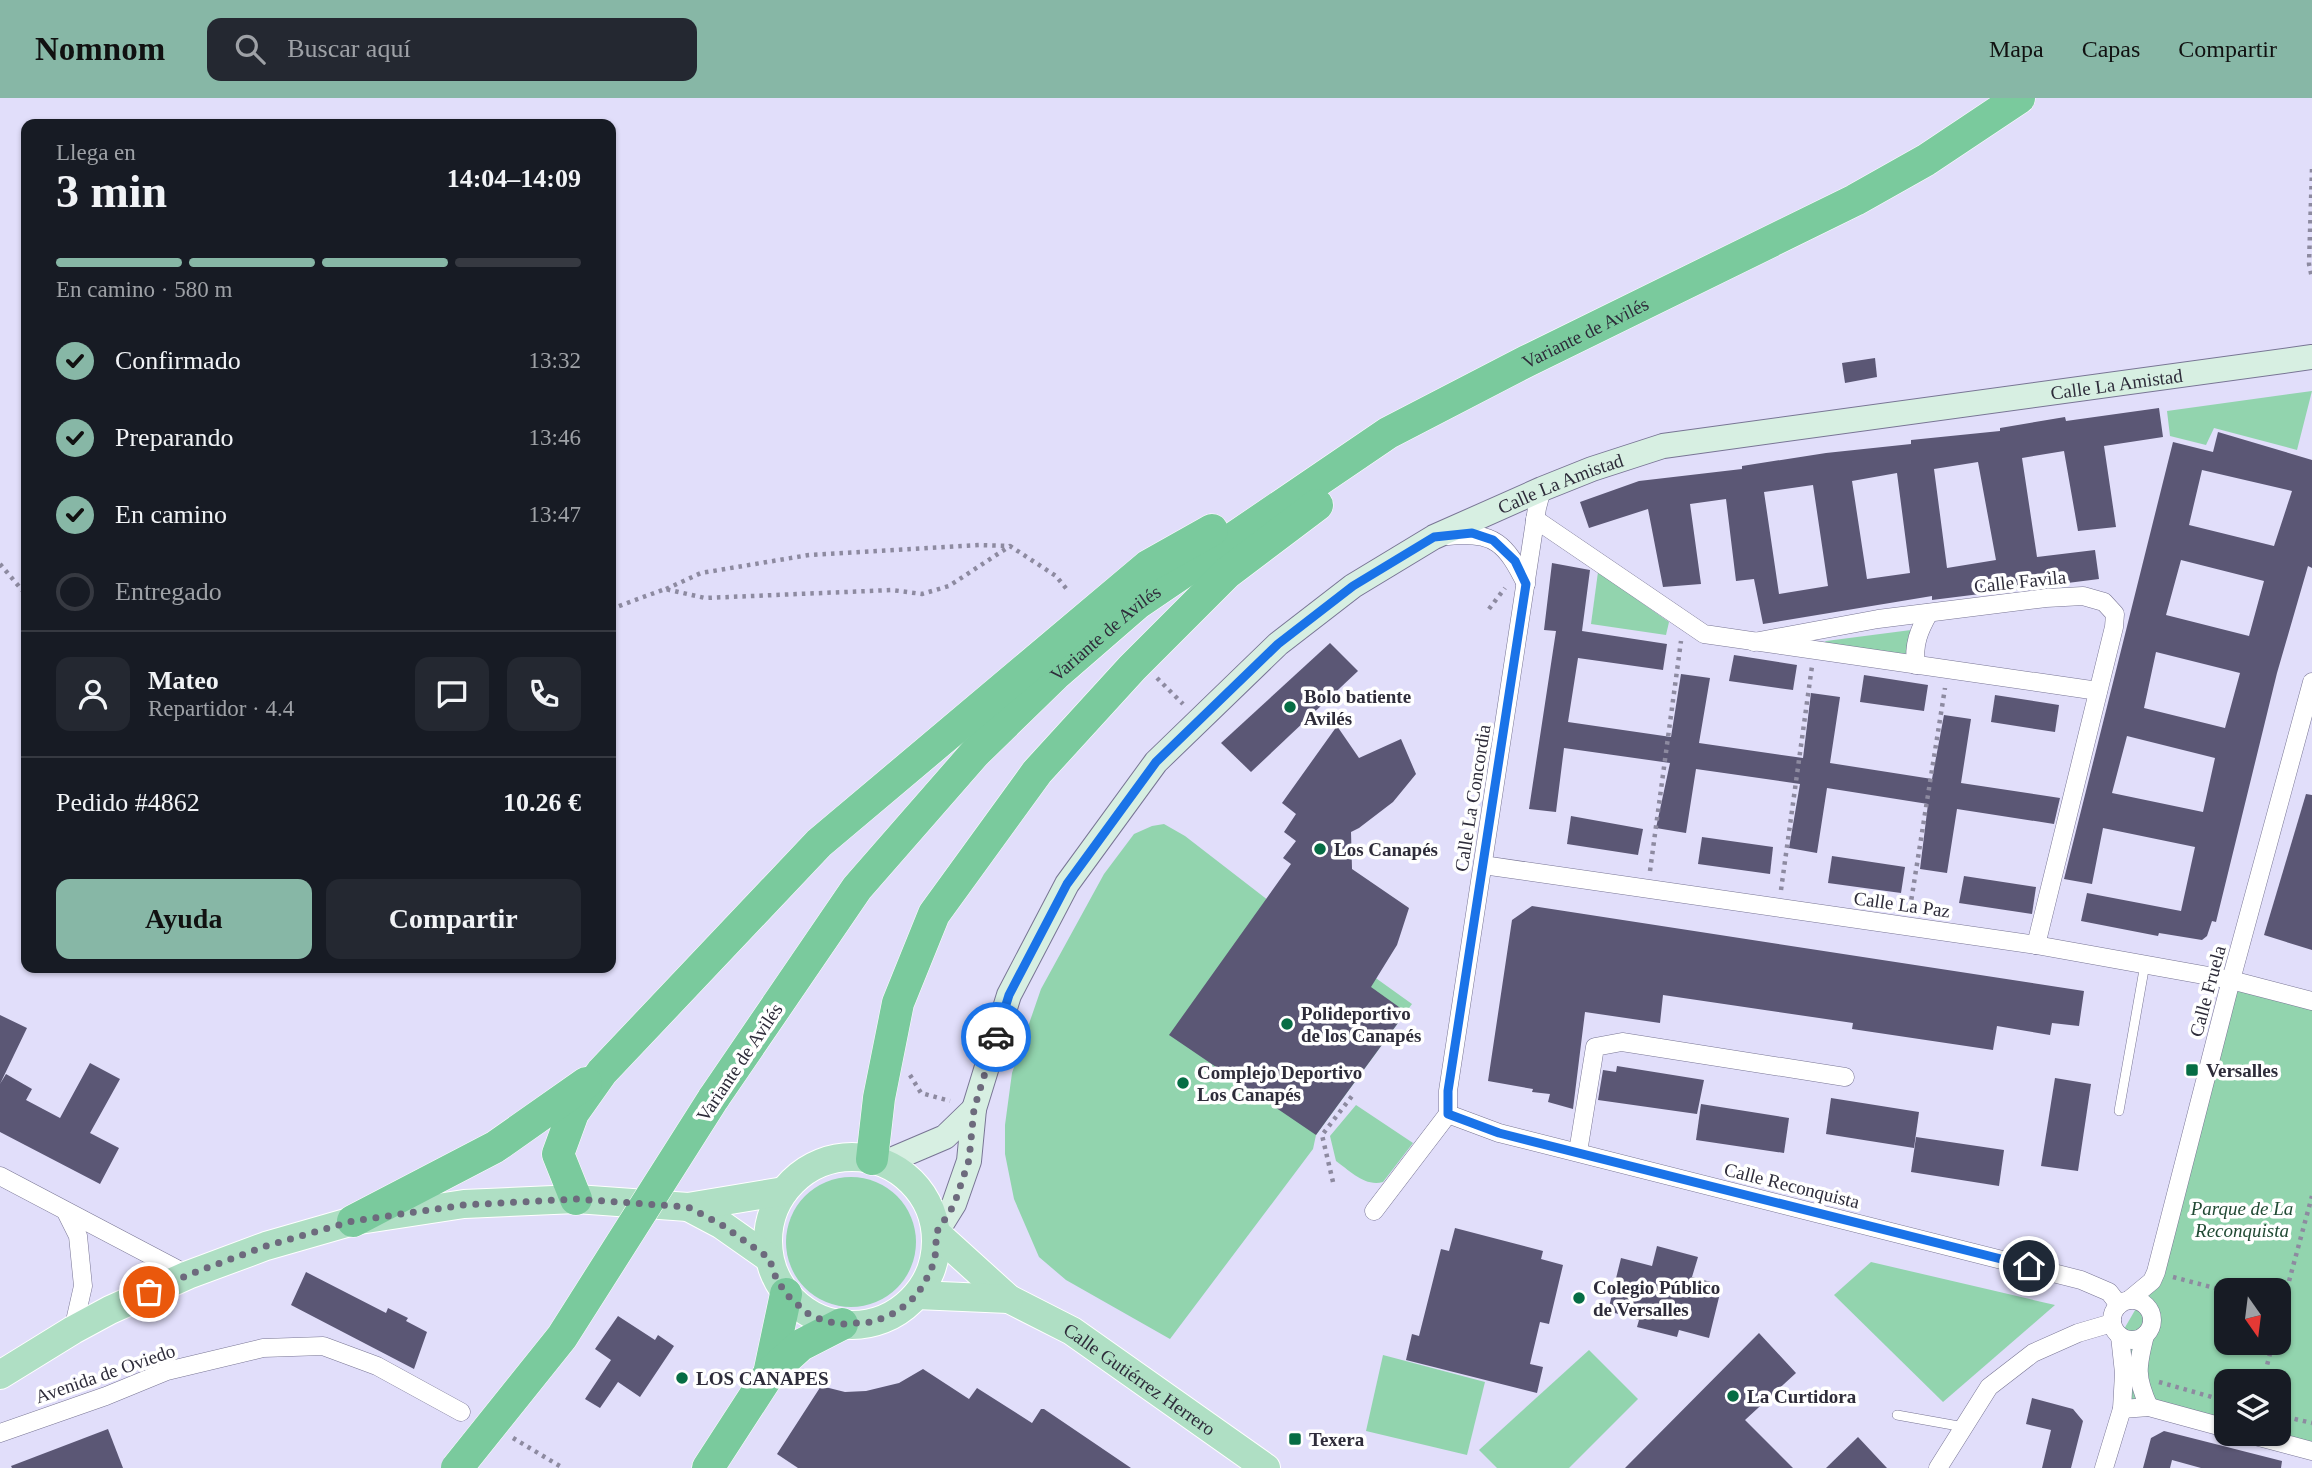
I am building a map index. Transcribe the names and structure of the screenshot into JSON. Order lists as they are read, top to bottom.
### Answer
{
  "streets": {
    "highway": ["Variante de Avilés"],
    "main road": ["Calle La Amistad", "Calle Gutiérrez Herrero"],
    "street": [
      "Calle Favila",
      "Calle La Concordia",
      "Calle La Paz",
      "Calle Fruela",
      "Calle Reconquista",
      "Avenida de Oviedo"
    ]
  },
  "crossings": [
    ["Calle La Amistad", "Calle La Concordia"],
    ["Calle Favila", "Calle La Concordia"],
    ["Calle Favila", "Calle La Paz"],
    ["Calle La Concordia", "Calle La Paz"],
    ["Calle La Concordia", "Calle Reconquista"],
    ["Calle La Paz", "Calle Fruela"],
    ["Calle Fruela", "Calle Reconquista"]
  ],
  "parks": ["Parque de La Reconquista"],
  "places": {
    "other": [
      "Bolo batiente Avilés",
      "Los Canapés",
      "Polideportivo de los Canapés",
      "Complejo Deportivo Los Canapés",
      "Colegio Público de Versalles",
      "LOS CANAPES",
      "La Curtidora"
    ],
    "transit": ["Versalles", "Texera"]
  },
  "north": "bottom",
  "page": {
    "header": "Nomnom",
    "search": "Buscar aquí",
    "nav": ["Mapa", "Capas", "Compartir"],
    "heading": ["3 min", "Llega en", "14:04–14:09"],
    "panel": [
      "Mateo",
      "Repartidor · 4.4",
      "Pedido #4862",
      "10.26 €"
    ],
    "bar": "En camino · 580 m",
    "list": [
      ["Confirmado", "13:32"],
      ["Preparando", "13:46"],
      ["En camino", "13:47"],
      "Entregado"
    ],
    "buttons": ["Ayuda", "Compartir"]
  }
}
